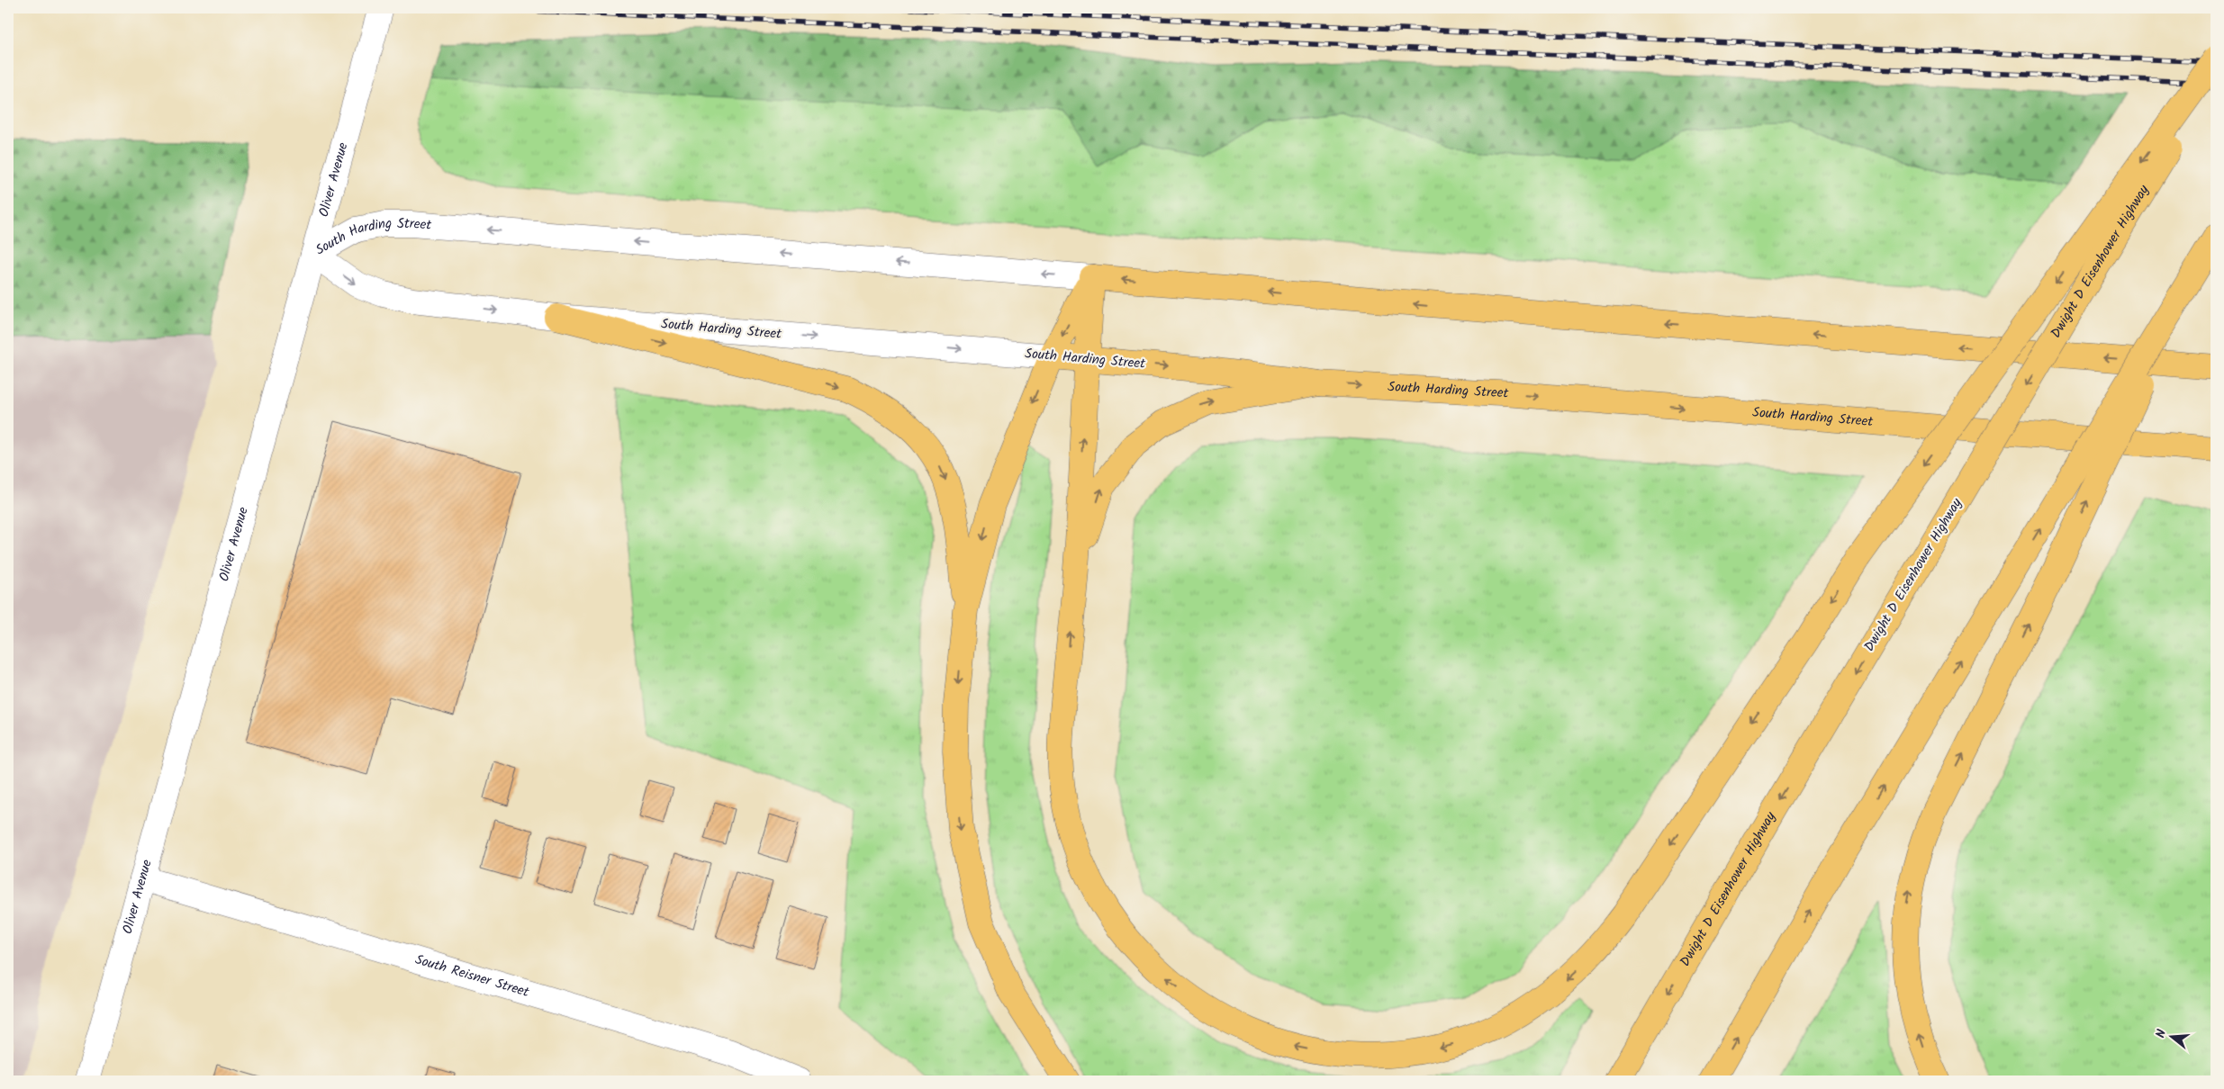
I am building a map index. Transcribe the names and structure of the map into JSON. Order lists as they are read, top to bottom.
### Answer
{
  "streets": {
    "main road": ["South Harding Street", "Dwight D Eisenhower Highway"],
    "street": ["Oliver Avenue", "South Reisner Street"]
  },
  "crossings": [
    ["Oliver Avenue", "South Harding Street"],
    ["Oliver Avenue", "South Reisner Street"]
  ],
  "north": "left"
}
